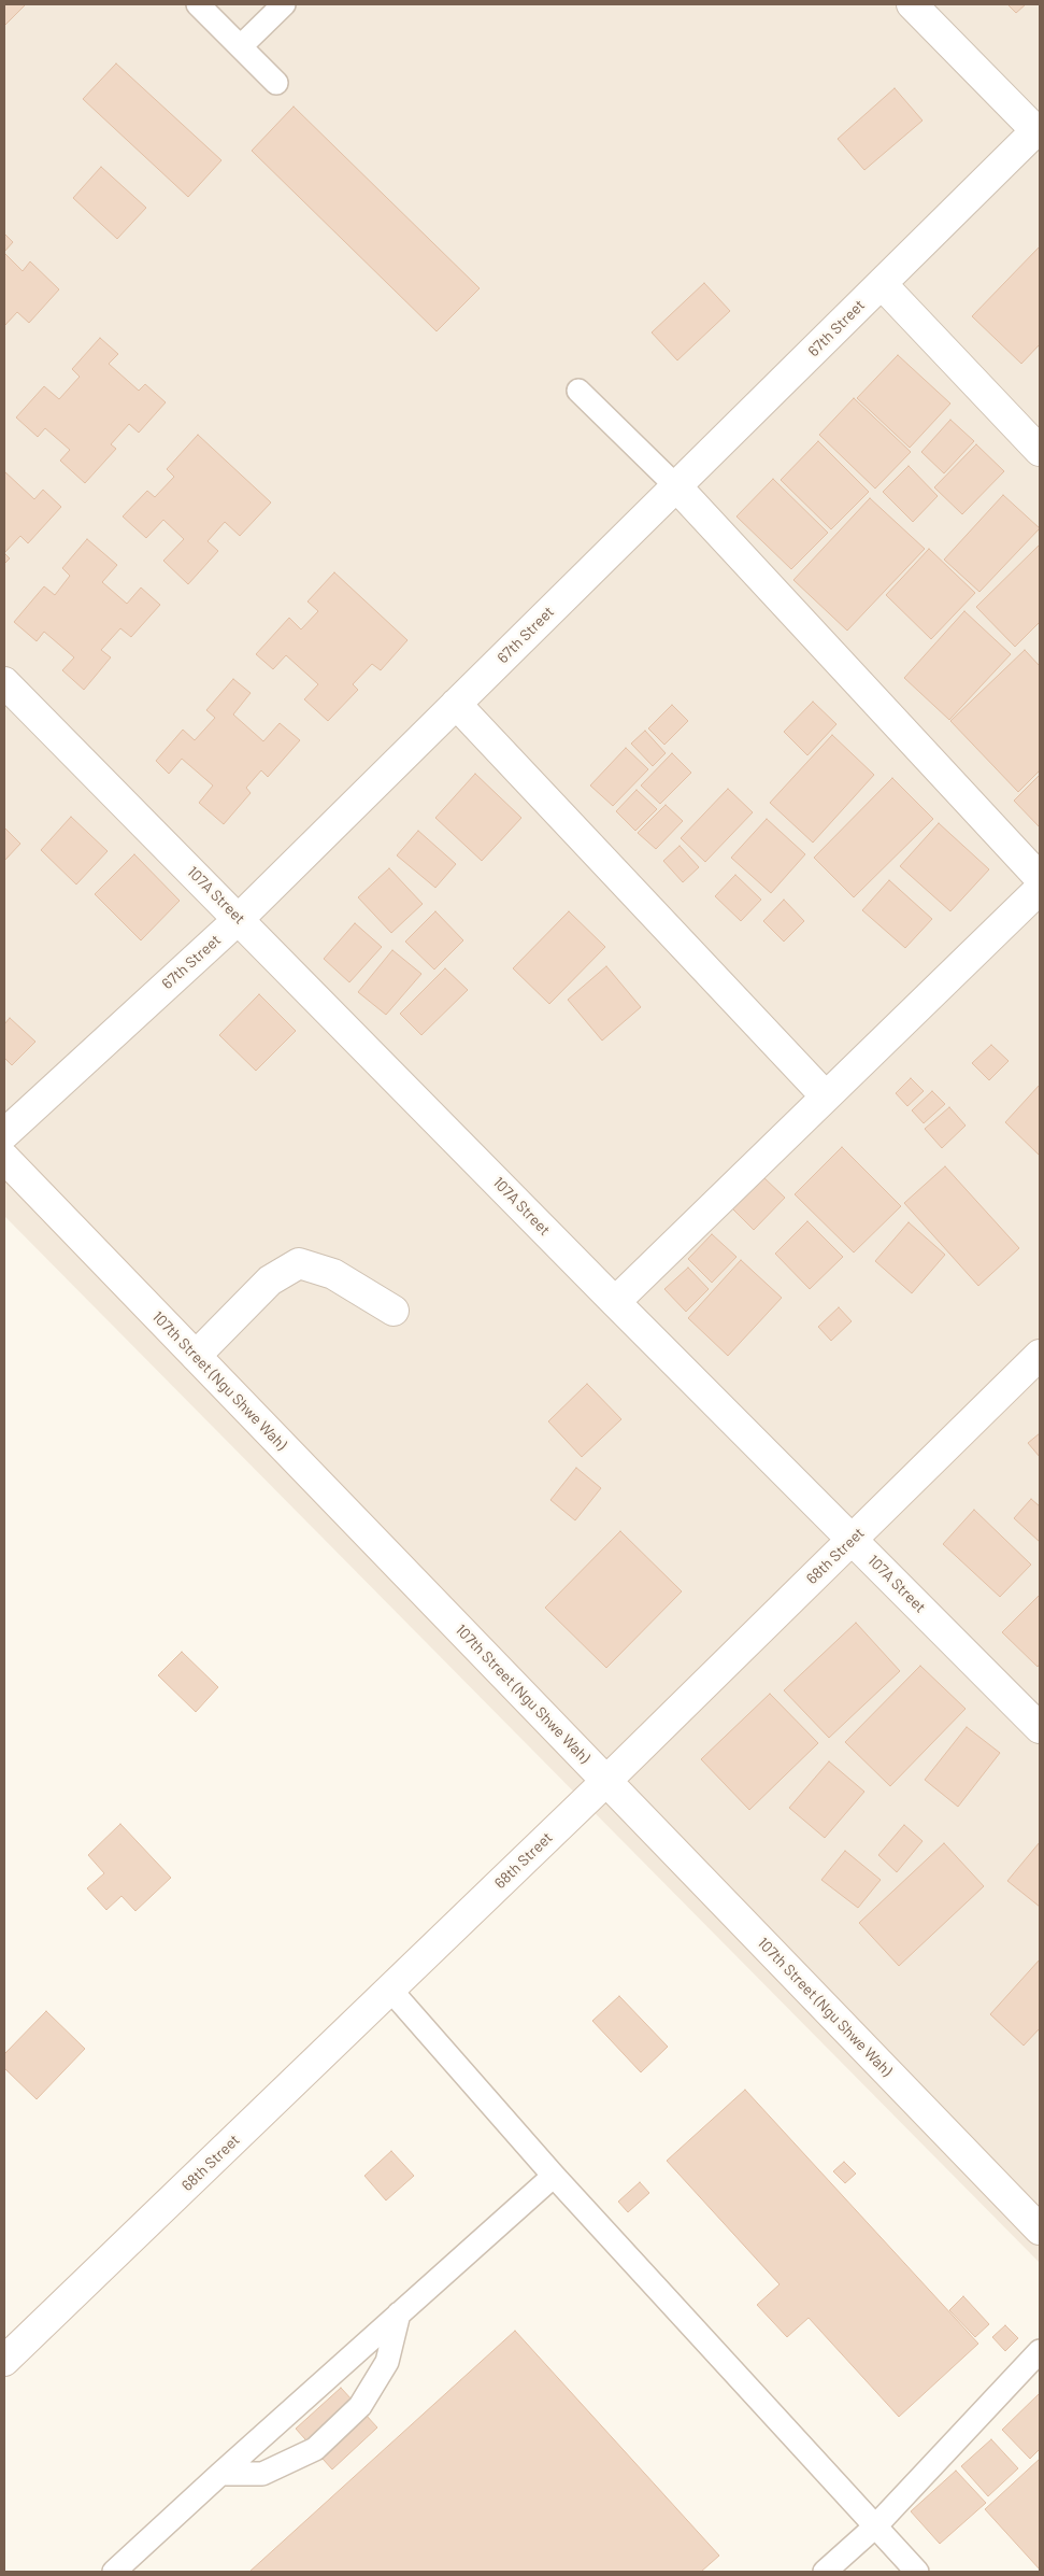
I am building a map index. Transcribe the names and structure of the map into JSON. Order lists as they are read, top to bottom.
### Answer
{
  "streets": {
    "street": [
      "67th Street",
      "107A Street",
      "107th Street (Ngu Shwe Wah)",
      "68th Street"
    ]
  },
  "crossings": [
    ["67th Street", "107A Street"],
    ["107A Street", "68th Street"],
    ["107th Street (Ngu Shwe Wah)", "68th Street"]
  ]
}
